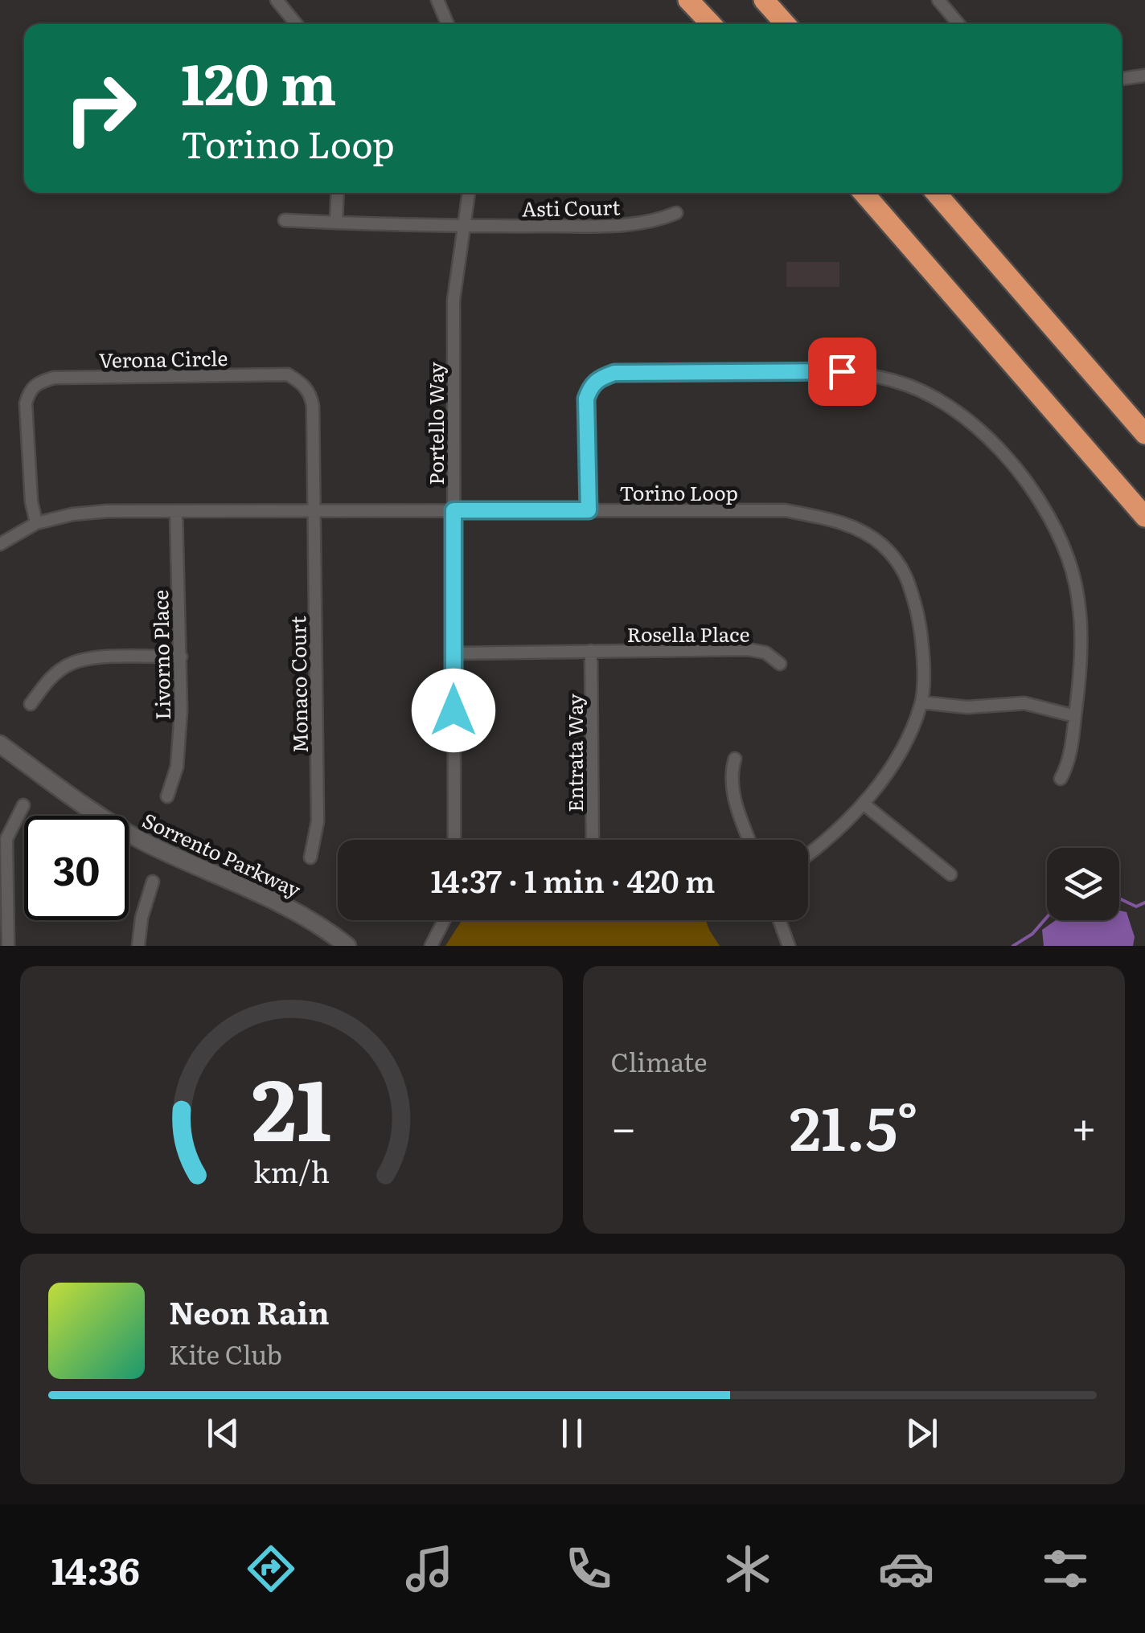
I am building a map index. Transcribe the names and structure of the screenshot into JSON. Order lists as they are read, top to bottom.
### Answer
{
  "streets": {
    "street": [
      "Asti Court",
      "Verona Circle",
      "Portello Way",
      "Torino Loop",
      "Rosella Place",
      "Livorno Place",
      "Monaco Court",
      "Entrata Way",
      "Sorrento Parkway"
    ]
  },
  "crossings": [
    ["Asti Court", "Portello Way"],
    ["Verona Circle", "Torino Loop"],
    ["Verona Circle", "Monaco Court"],
    ["Portello Way", "Torino Loop"],
    ["Portello Way", "Rosella Place"],
    ["Torino Loop", "Livorno Place"],
    ["Torino Loop", "Monaco Court"],
    ["Rosella Place", "Entrata Way"]
  ],
  "page": {
    "turn": ["120 m", "Torino Loop"],
    "limit": "30",
    "trip": "14:37 · 1 min · 420 m",
    "tile": "Climate",
    "heat": ["−", "21.5°", "+"],
    "song": ["Neon Rain", "Kite Club"],
    "tabs": "14:36",
    "gauge": ["21", "km/h"]
  }
}
